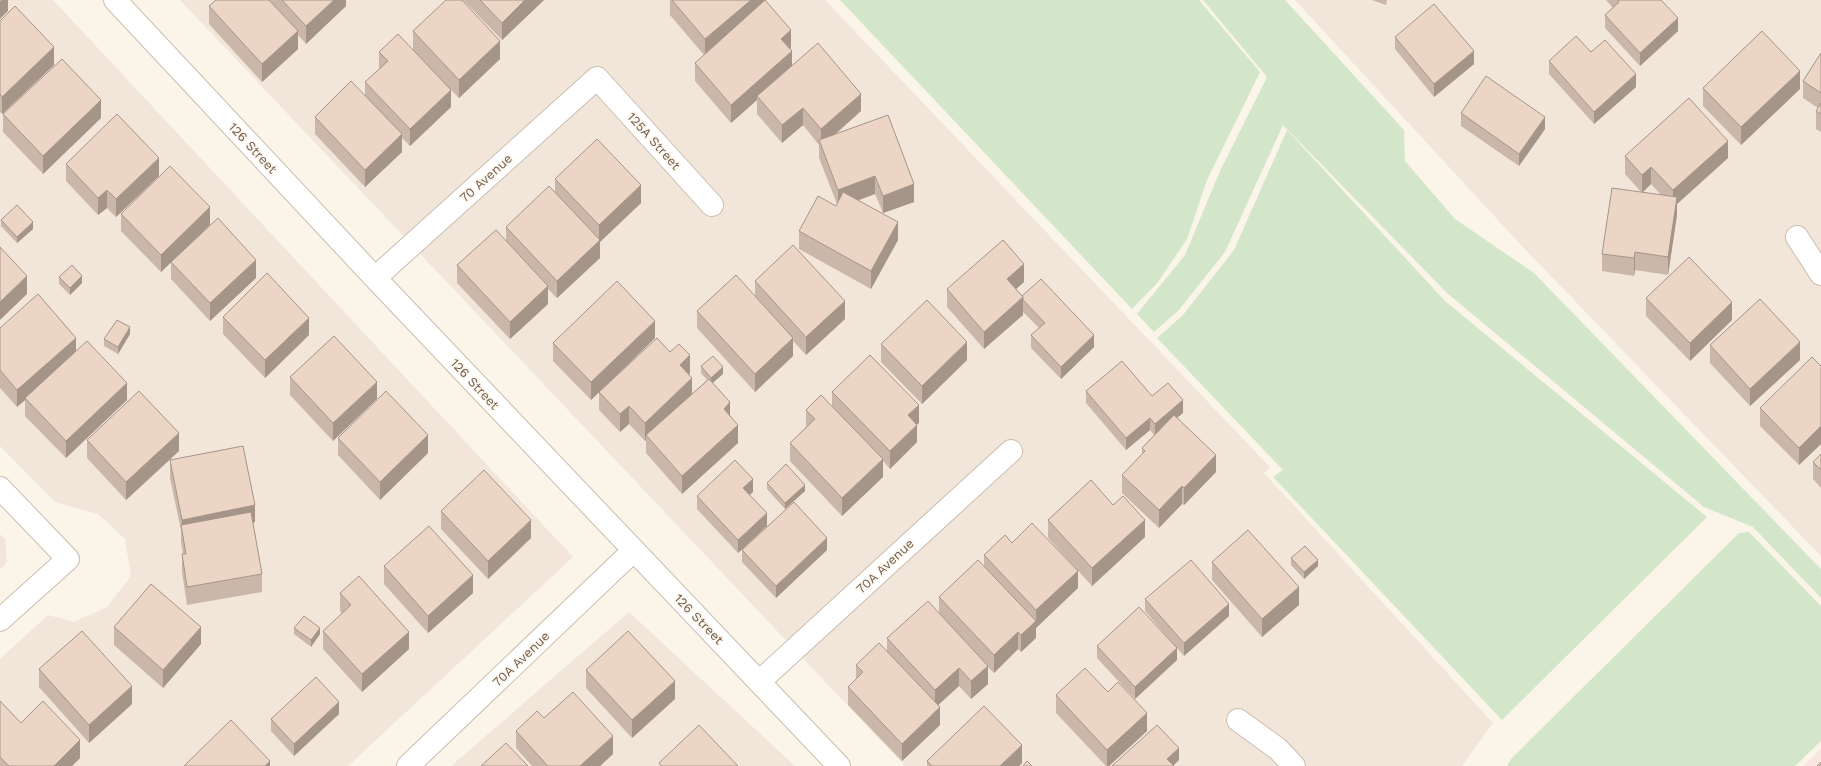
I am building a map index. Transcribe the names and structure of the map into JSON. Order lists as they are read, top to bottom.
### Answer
{
  "streets": {
    "street": [
      "125A Street",
      "126 Street",
      "70 Avenue",
      "70A Avenue"
    ]
  },
  "crossings": [
    ["125A Street", "70 Avenue"],
    ["126 Street", "70 Avenue"],
    ["126 Street", "70A Avenue"]
  ]
}
